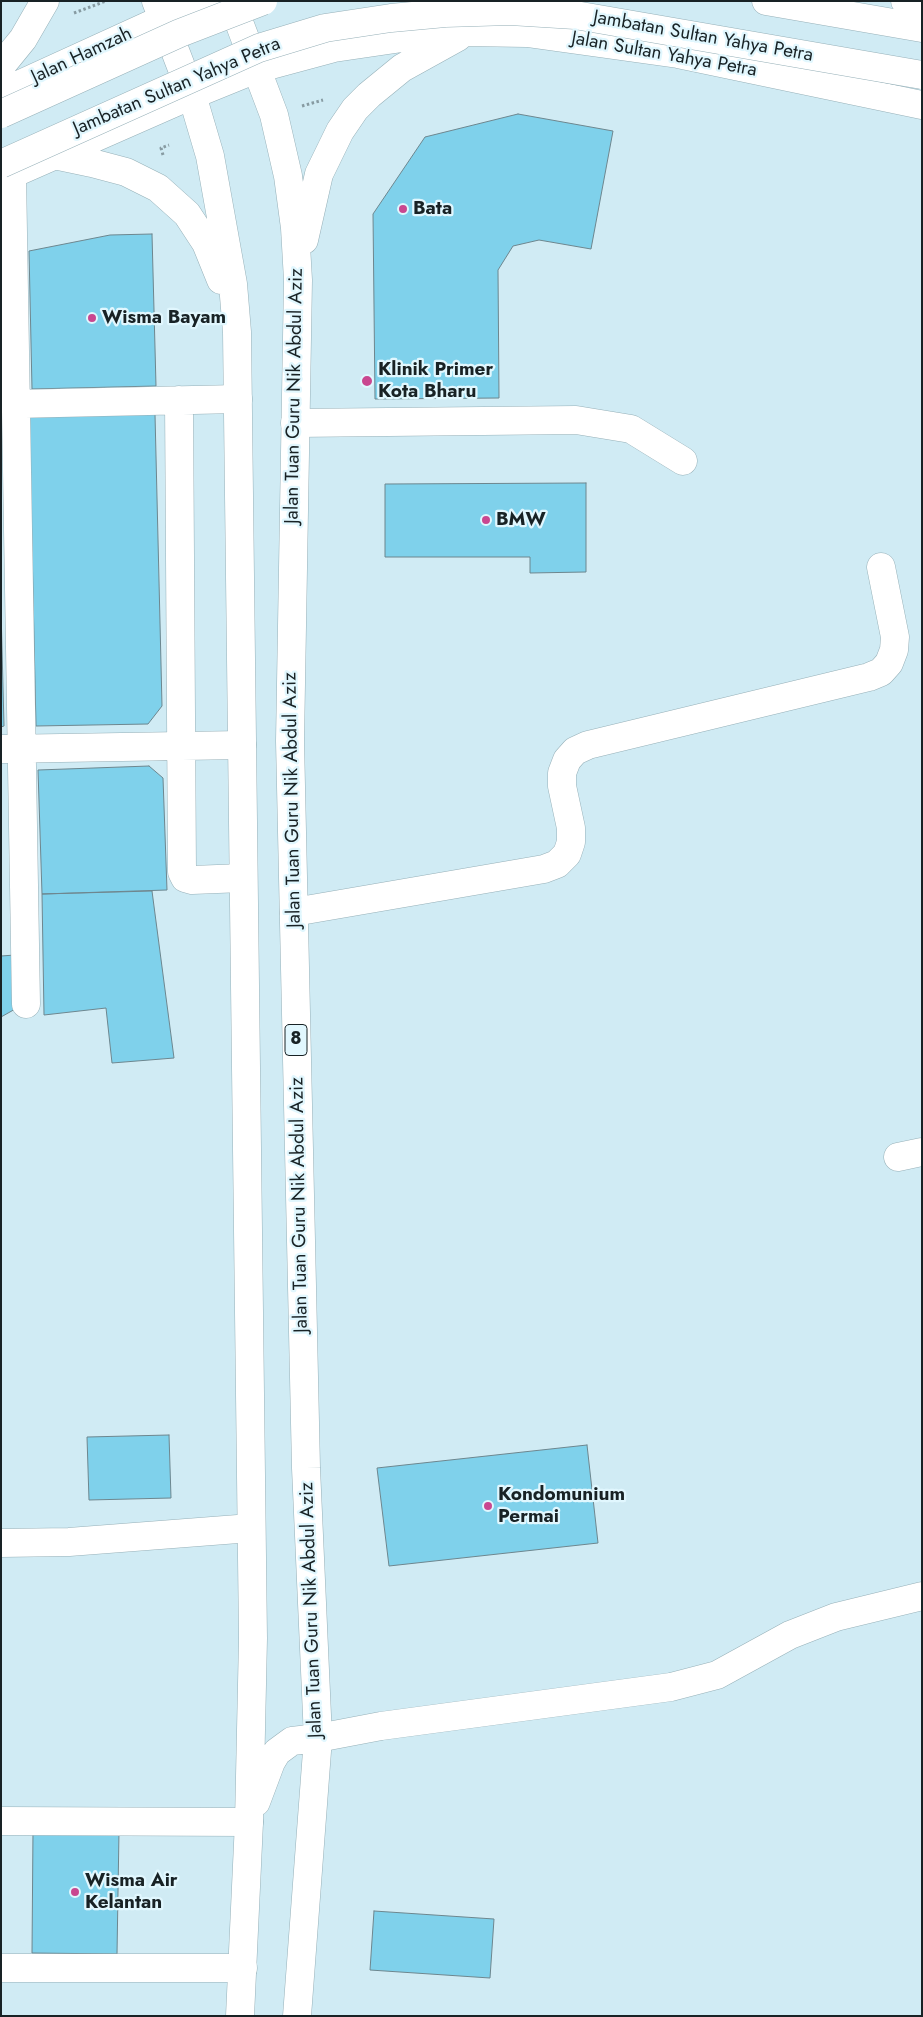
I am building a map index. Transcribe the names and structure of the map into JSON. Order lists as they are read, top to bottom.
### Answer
{
  "streets": {
    "main road": [
      "Jambatan Sultan Yahya Petra",
      "Jalan Sultan Yahya Petra",
      "Jalan Hamzah",
      "Jalan Tuan Guru Nik Abdul Aziz",
      "8"
    ]
  },
  "crossings": [
    ["Jalan Sultan Yahya Petra", "Jalan Tuan Guru Nik Abdul Aziz"]
  ],
  "places": [
    "Bata",
    "Wisma Bayam",
    "Klinik Primer Kota Bharu",
    "BMW",
    "Kondomunium Permai",
    "Wisma Air Kelantan"
  ]
}
